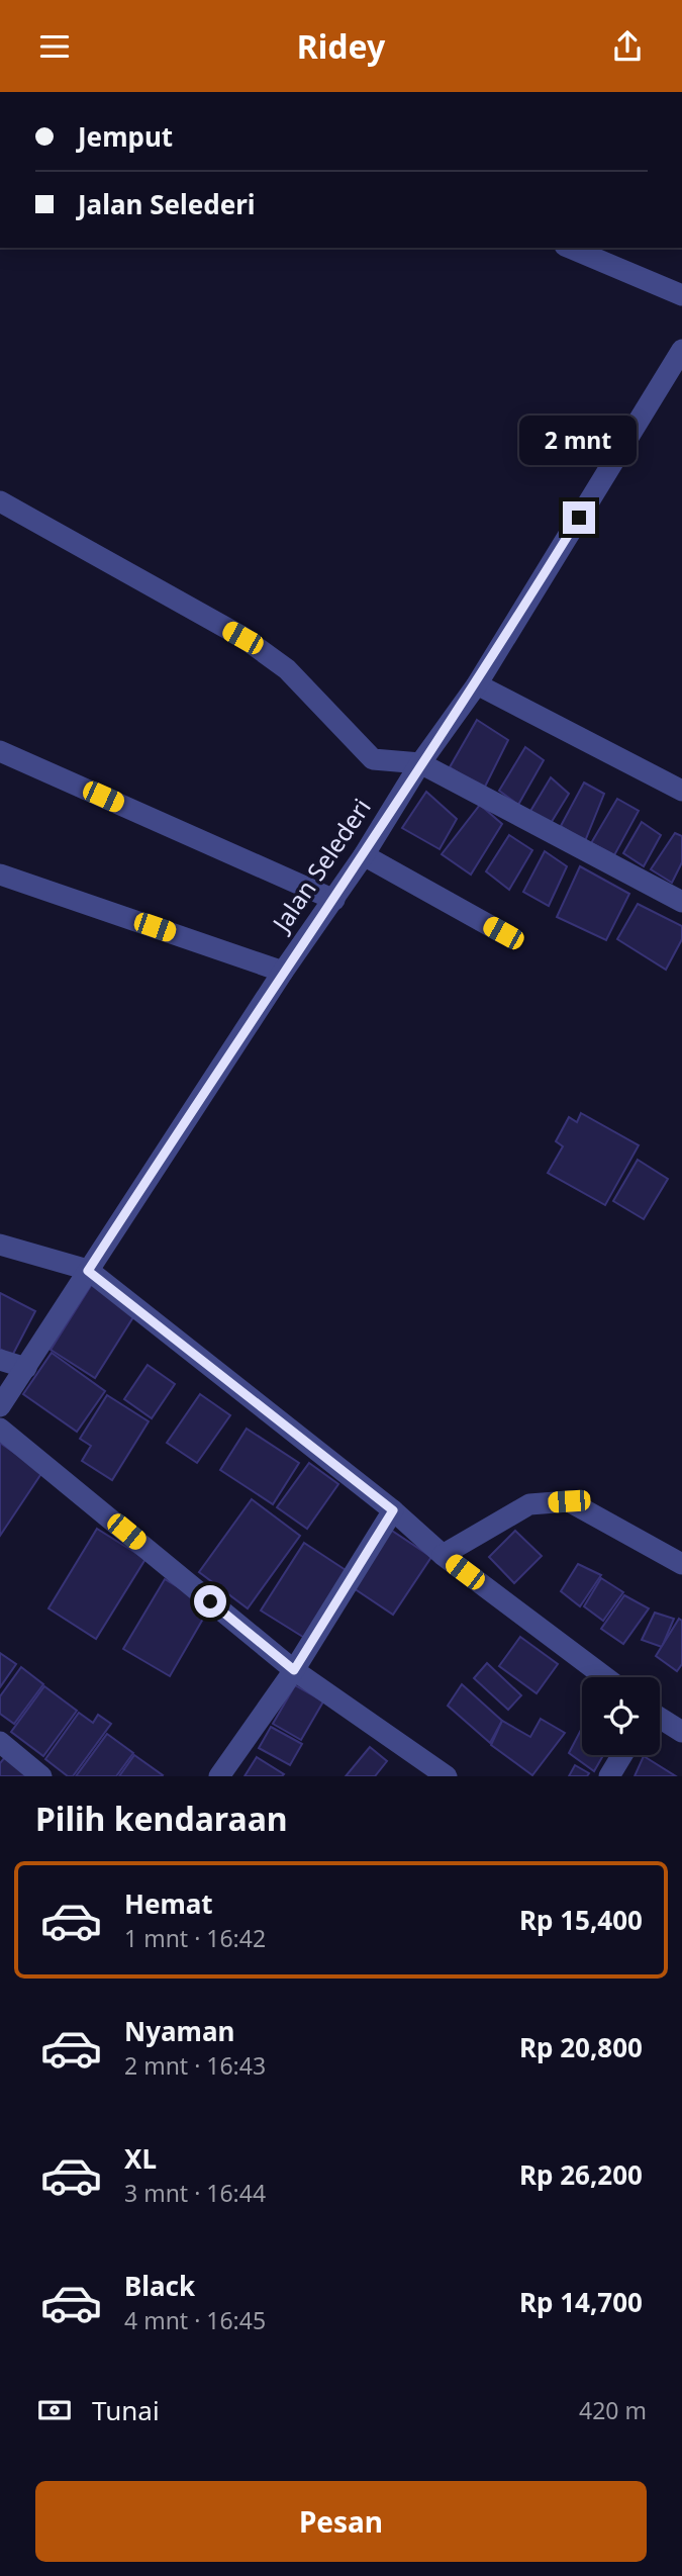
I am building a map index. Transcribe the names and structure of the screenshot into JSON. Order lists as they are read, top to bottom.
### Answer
{
  "streets": {
    "street": ["Jalan Selederi"]
  },
  "page": {
    "header": "Ridey",
    "banner": ["Jemput", "Jalan Selederi"],
    "bubble": "2 mnt",
    "heading": "Pilih kendaraan",
    "list": [
      {
        "name": "Hemat",
        "note": "1 mnt · 16:42",
        "value": "Rp 15,400"
      },
      {
        "name": "Nyaman",
        "note": "2 mnt · 16:43",
        "value": "Rp 20,800"
      },
      {
        "name": "XL",
        "note": "3 mnt · 16:44",
        "value": "Rp 26,200"
      },
      {
        "name": "Black",
        "note": "4 mnt · 16:45",
        "value": "Rp 14,700"
      }
    ],
    "pay": ["Tunai", "420 m"],
    "buttons": "Pesan"
  }
}
